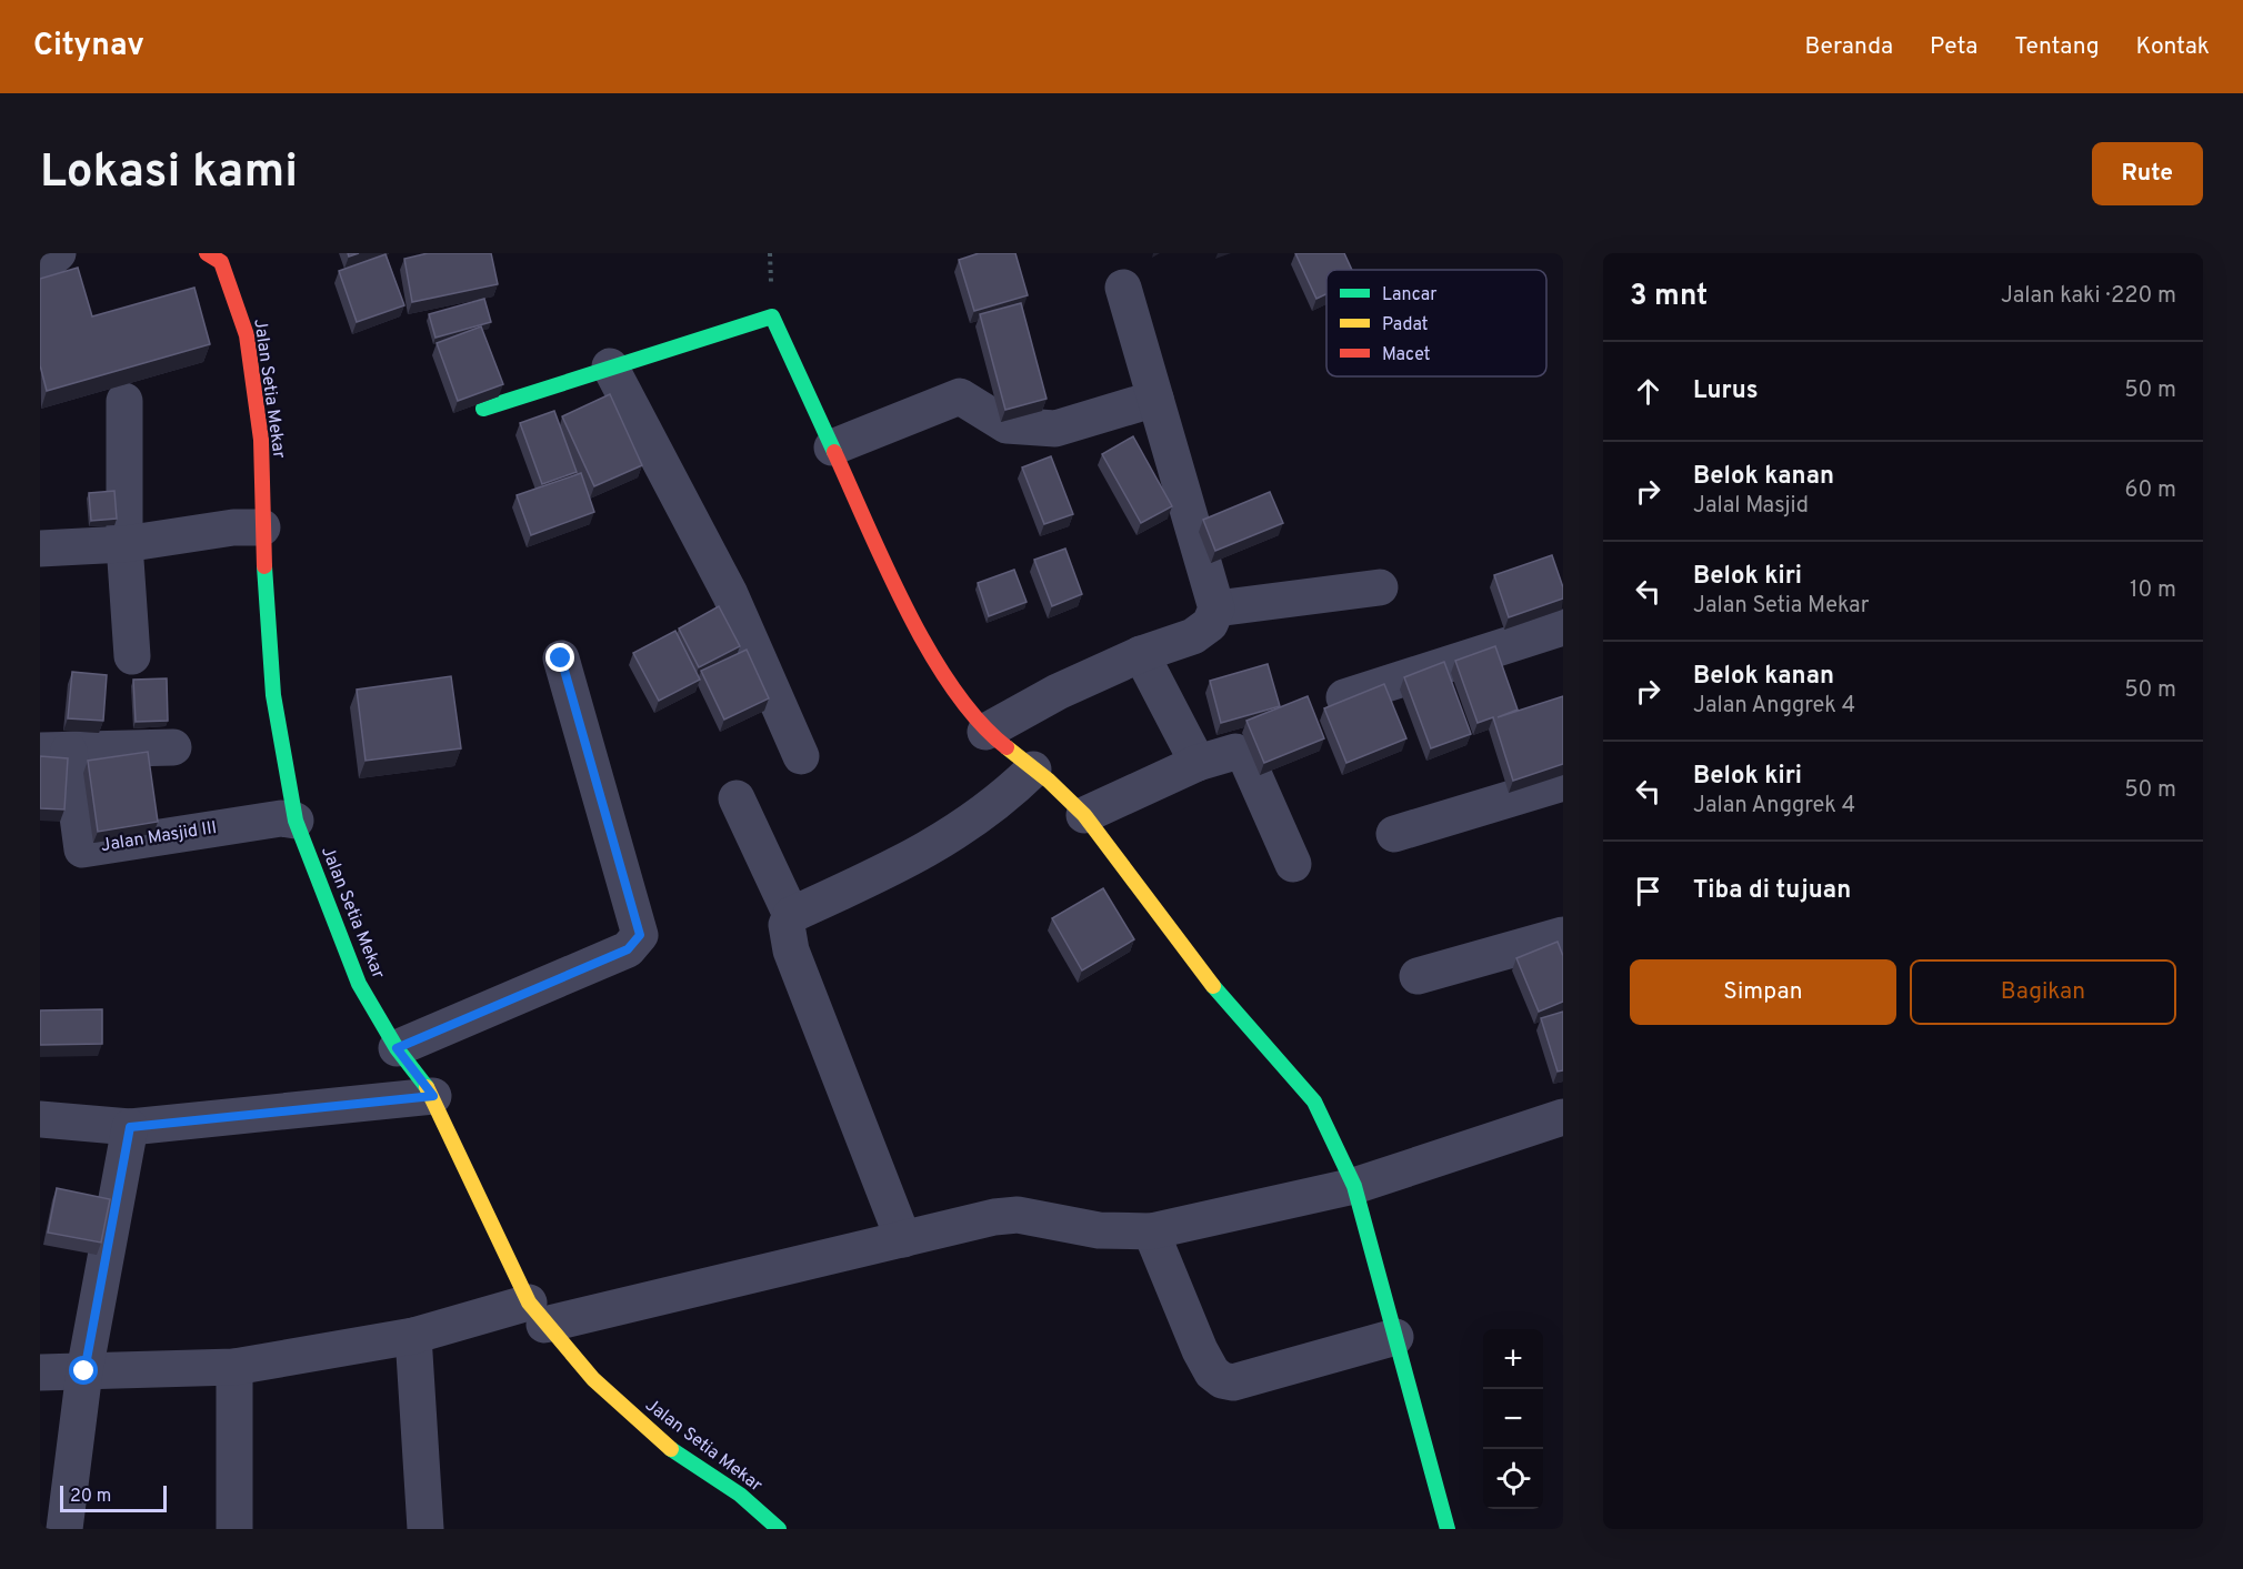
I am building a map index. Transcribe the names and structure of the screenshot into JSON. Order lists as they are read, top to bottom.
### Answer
{
  "streets": {
    "street": ["Jalan Setia Mekar", "Jalan Masjid III"]
  },
  "crossings": [
    ["Jalan Setia Mekar", "Jalan Masjid III"]
  ],
  "legend": ["Lancar", "Padat", "Macet"],
  "scale_bar": "20 m",
  "page": {
    "header": "Citynav",
    "nav": [
      "Beranda",
      "Peta",
      "Tentang",
      "Kontak"
    ],
    "buttons": [
      "Rute",
      ["Simpan", "Bagikan"]
    ],
    "title": "Lokasi kami",
    "heading": ["3 mnt", "Jalan kaki · 220 m"],
    "list": [
      ["Lurus", "50 m"],
      ["Belok kanan", "Jalal Masjid", "60 m"],
      ["Belok kiri", "Jalan Setia Mekar", "10 m"],
      ["Belok kanan", "Jalan Anggrek 4", "50 m"],
      ["Belok kiri", "Jalan Anggrek 4", "50 m"],
      "Tiba di tujuan"
    ],
    "map_buttons": ["+", "−"],
    "scale": "20 m"
  }
}
